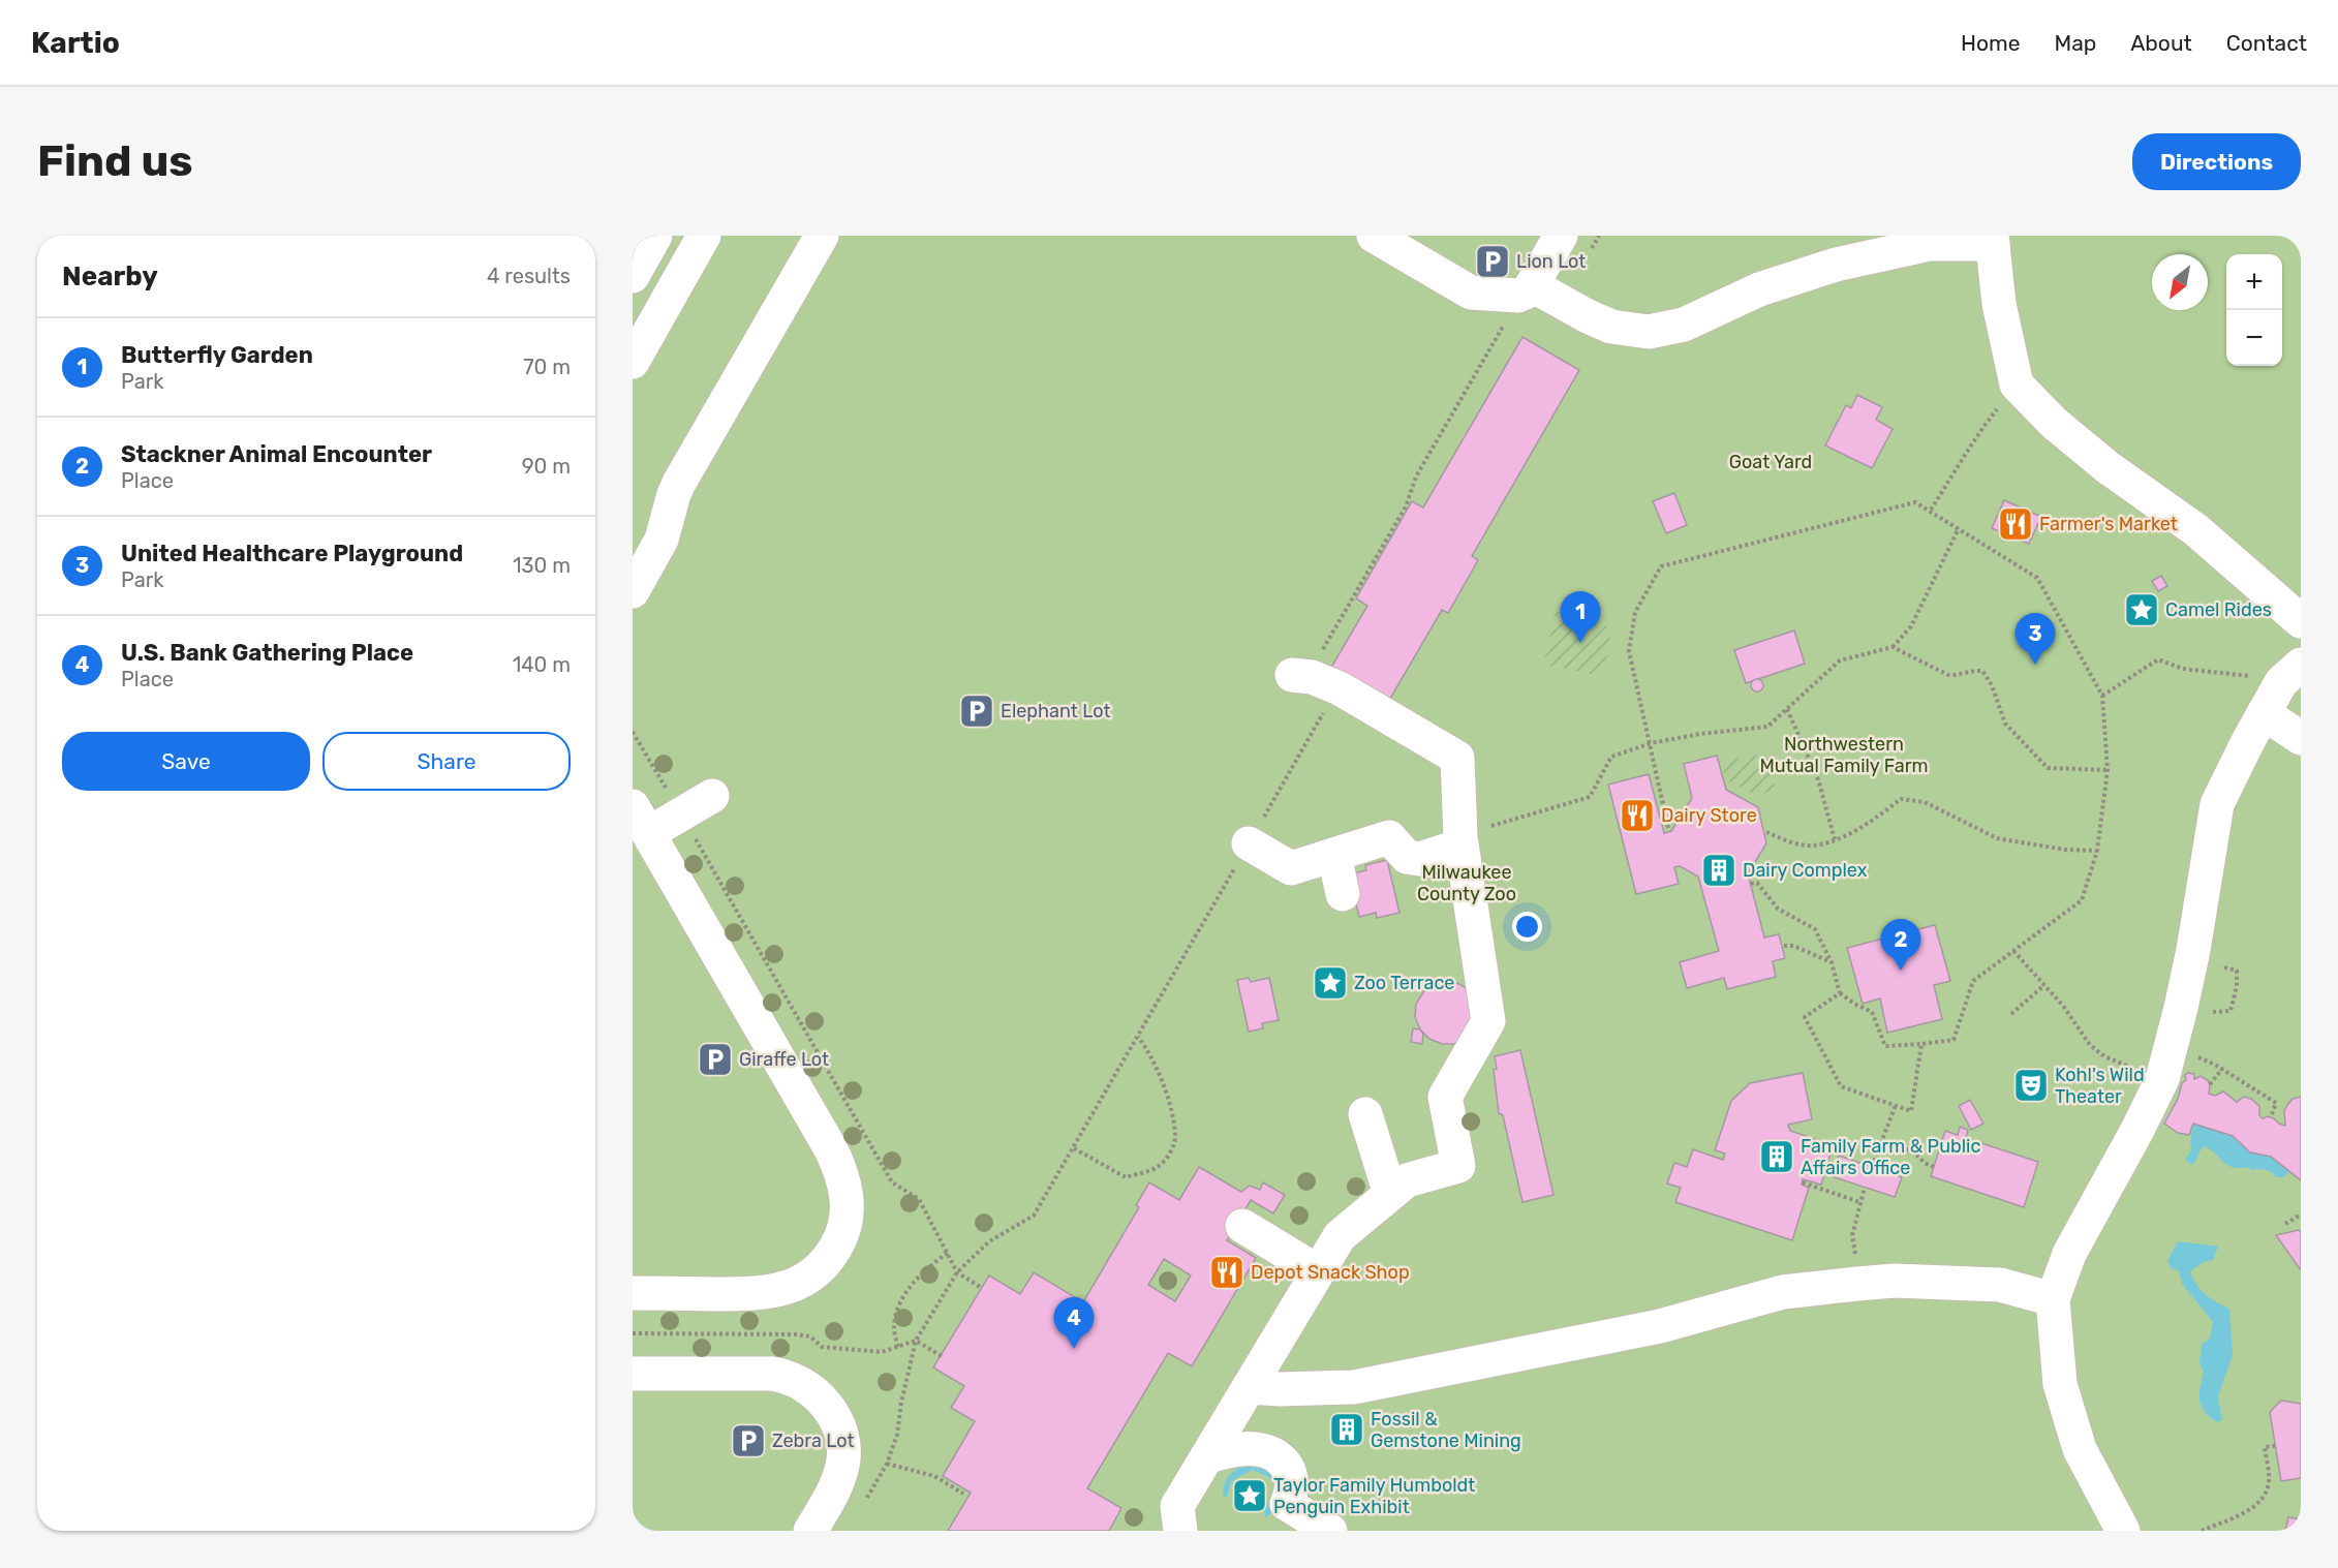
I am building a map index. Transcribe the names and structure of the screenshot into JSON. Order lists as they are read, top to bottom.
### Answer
{
  "parks": ["Goat Yard", "Northwestern Mutual Family Farm", "Milwaukee County Zoo"],
  "places": {
    "parking": [
      "Lion Lot",
      "Elephant Lot",
      "Giraffe Lot",
      "Zebra Lot"
    ],
    "restaurant": ["Farmer's Market", "Dairy Store", "Depot Snack Shop"],
    "place": ["Camel Rides", "Zoo Terrace", "Taylor Family Humboldt Penguin Exhibit"],
    "building": ["Dairy Complex", "Family Farm & Public Affairs Office", "Fossil & Gemstone Mining"],
    "theatre": ["Kohl's Wild Theater"]
  },
  "north": "bottom left",
  "page": {
    "header": "Kartio",
    "nav": [
      "Home",
      "Map",
      "About",
      "Contact"
    ],
    "buttons": [
      "Directions",
      ["Save", "Share"]
    ],
    "title": "Find us",
    "heading": ["Nearby", "4 results"],
    "map_buttons": ["+", "−"],
    "list": [
      {
        "mark": "1",
        "name": "Butterfly Garden",
        "note": "Park",
        "value": "70 m"
      },
      {
        "mark": "2",
        "name": "Stackner Animal Encounter",
        "note": "Place",
        "value": "90 m"
      },
      {
        "mark": "3",
        "name": "United Healthcare Playground",
        "note": "Park",
        "value": "130 m"
      },
      {
        "mark": "4",
        "name": "U.S. Bank Gathering Place",
        "note": "Place",
        "value": "140 m"
      }
    ],
    "pins": [
      "1",
      "3",
      "2",
      "4"
    ]
  }
}
